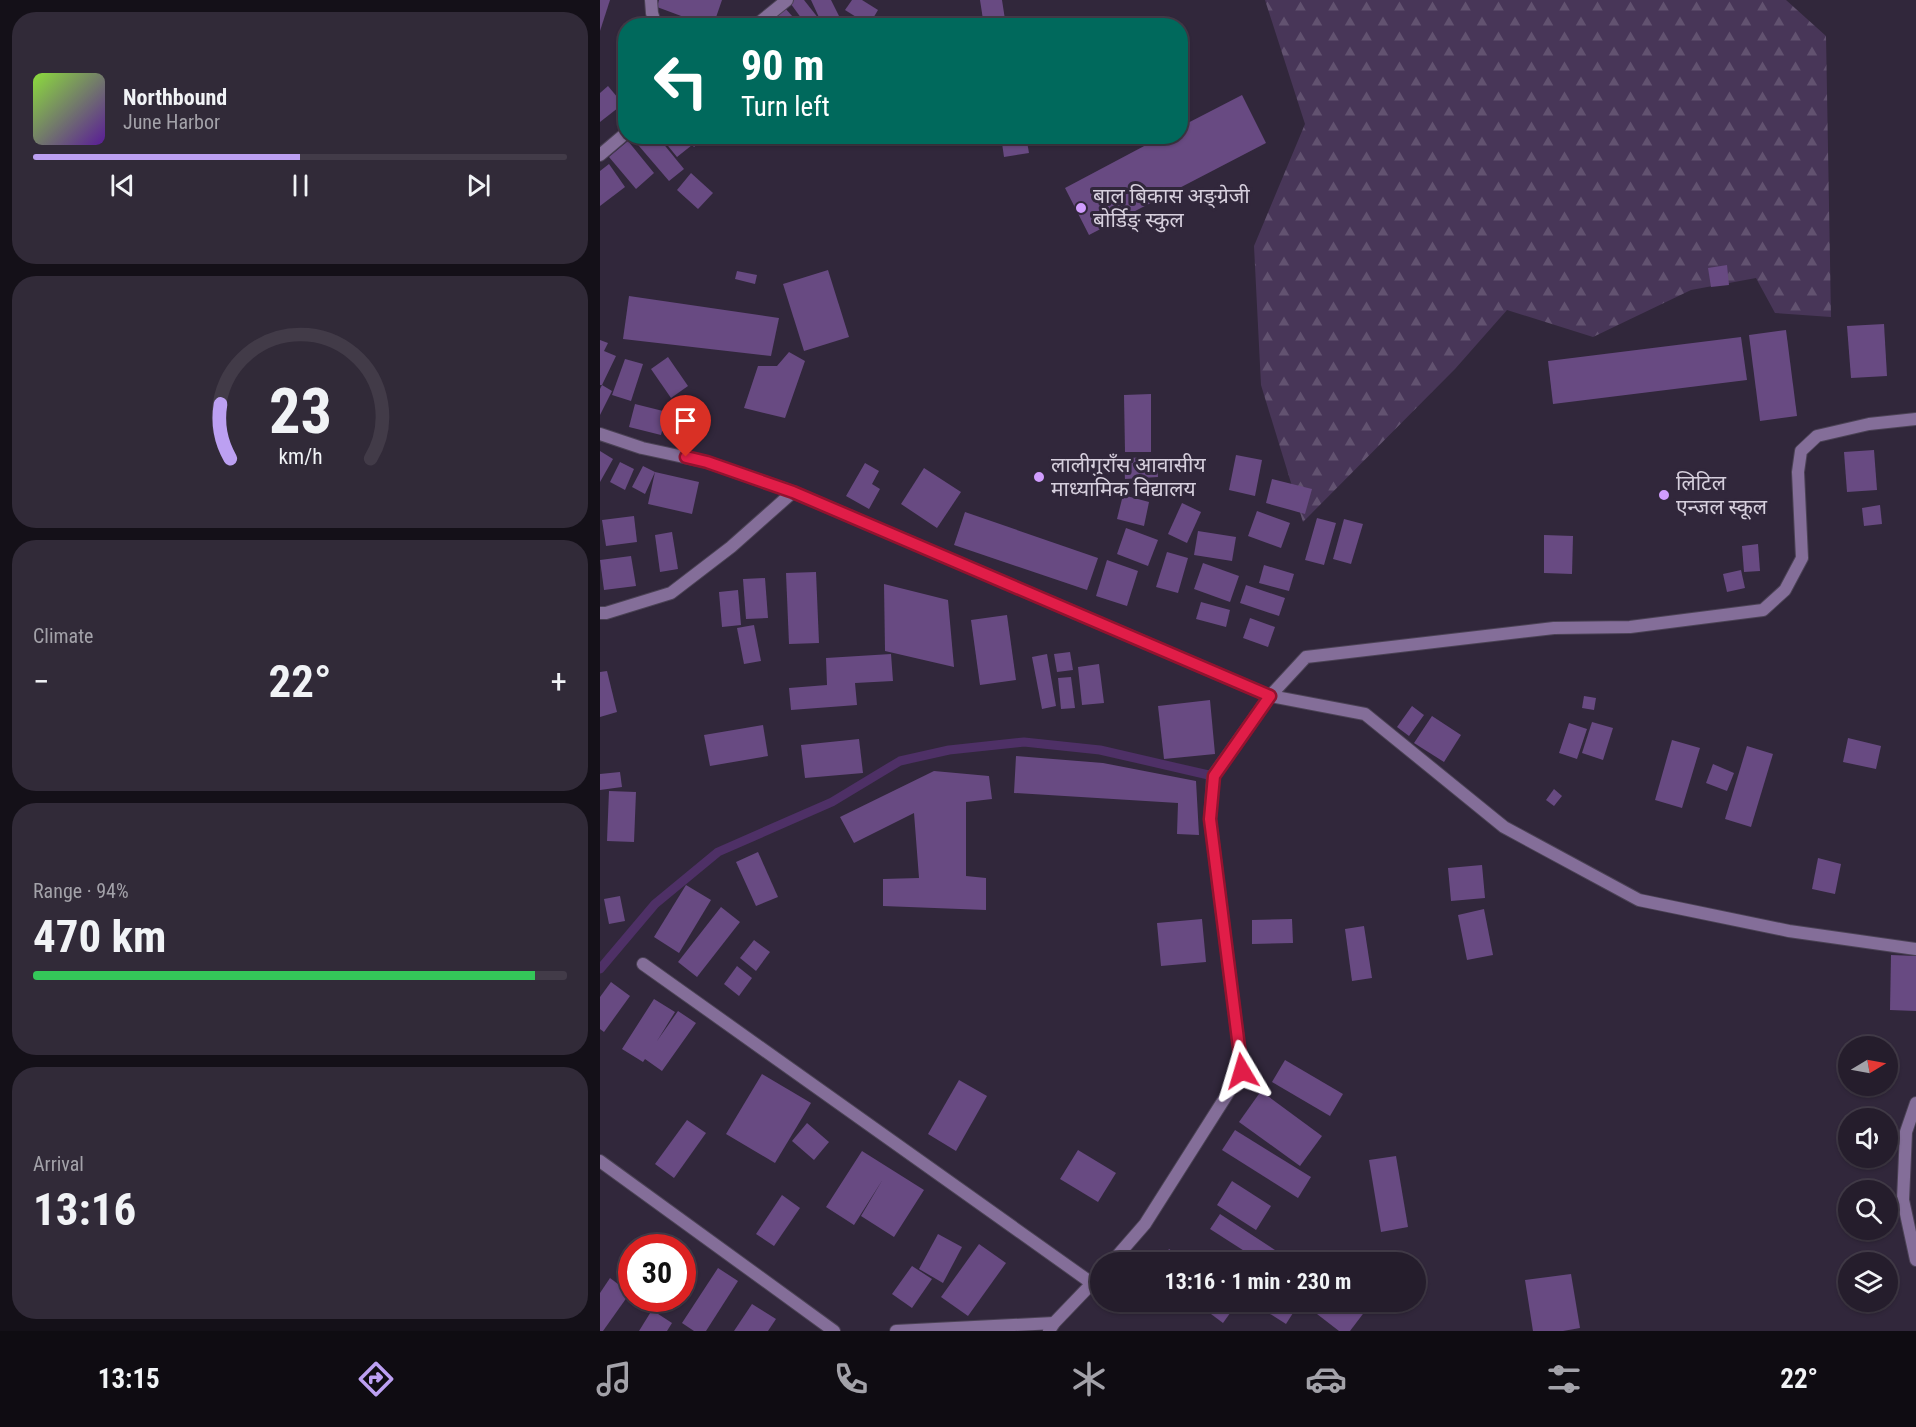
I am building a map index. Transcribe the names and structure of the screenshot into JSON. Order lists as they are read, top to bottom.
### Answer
{
  "places": ["बाल बिकास अङ्ग्रेजी बोर्डिङ् स्कुल", "लालीगुराँस आवासीय माध्यामिक विद्यालय", "लिटिल एन्जल स्कूल"],
  "north": "right",
  "page": {
    "turn": ["90 m", "Turn left"],
    "song": ["Northbound", "June Harbor"],
    "tile": [
      "Climate",
      ["Range · 94%", "470 km"],
      ["Arrival", "13:16"]
    ],
    "heat": ["−", "22°", "+"],
    "limit": "30",
    "trip": "13:16 · 1 min · 230 m",
    "tabs": ["13:15", "22°"],
    "gauge": ["23", "km/h"]
  }
}
